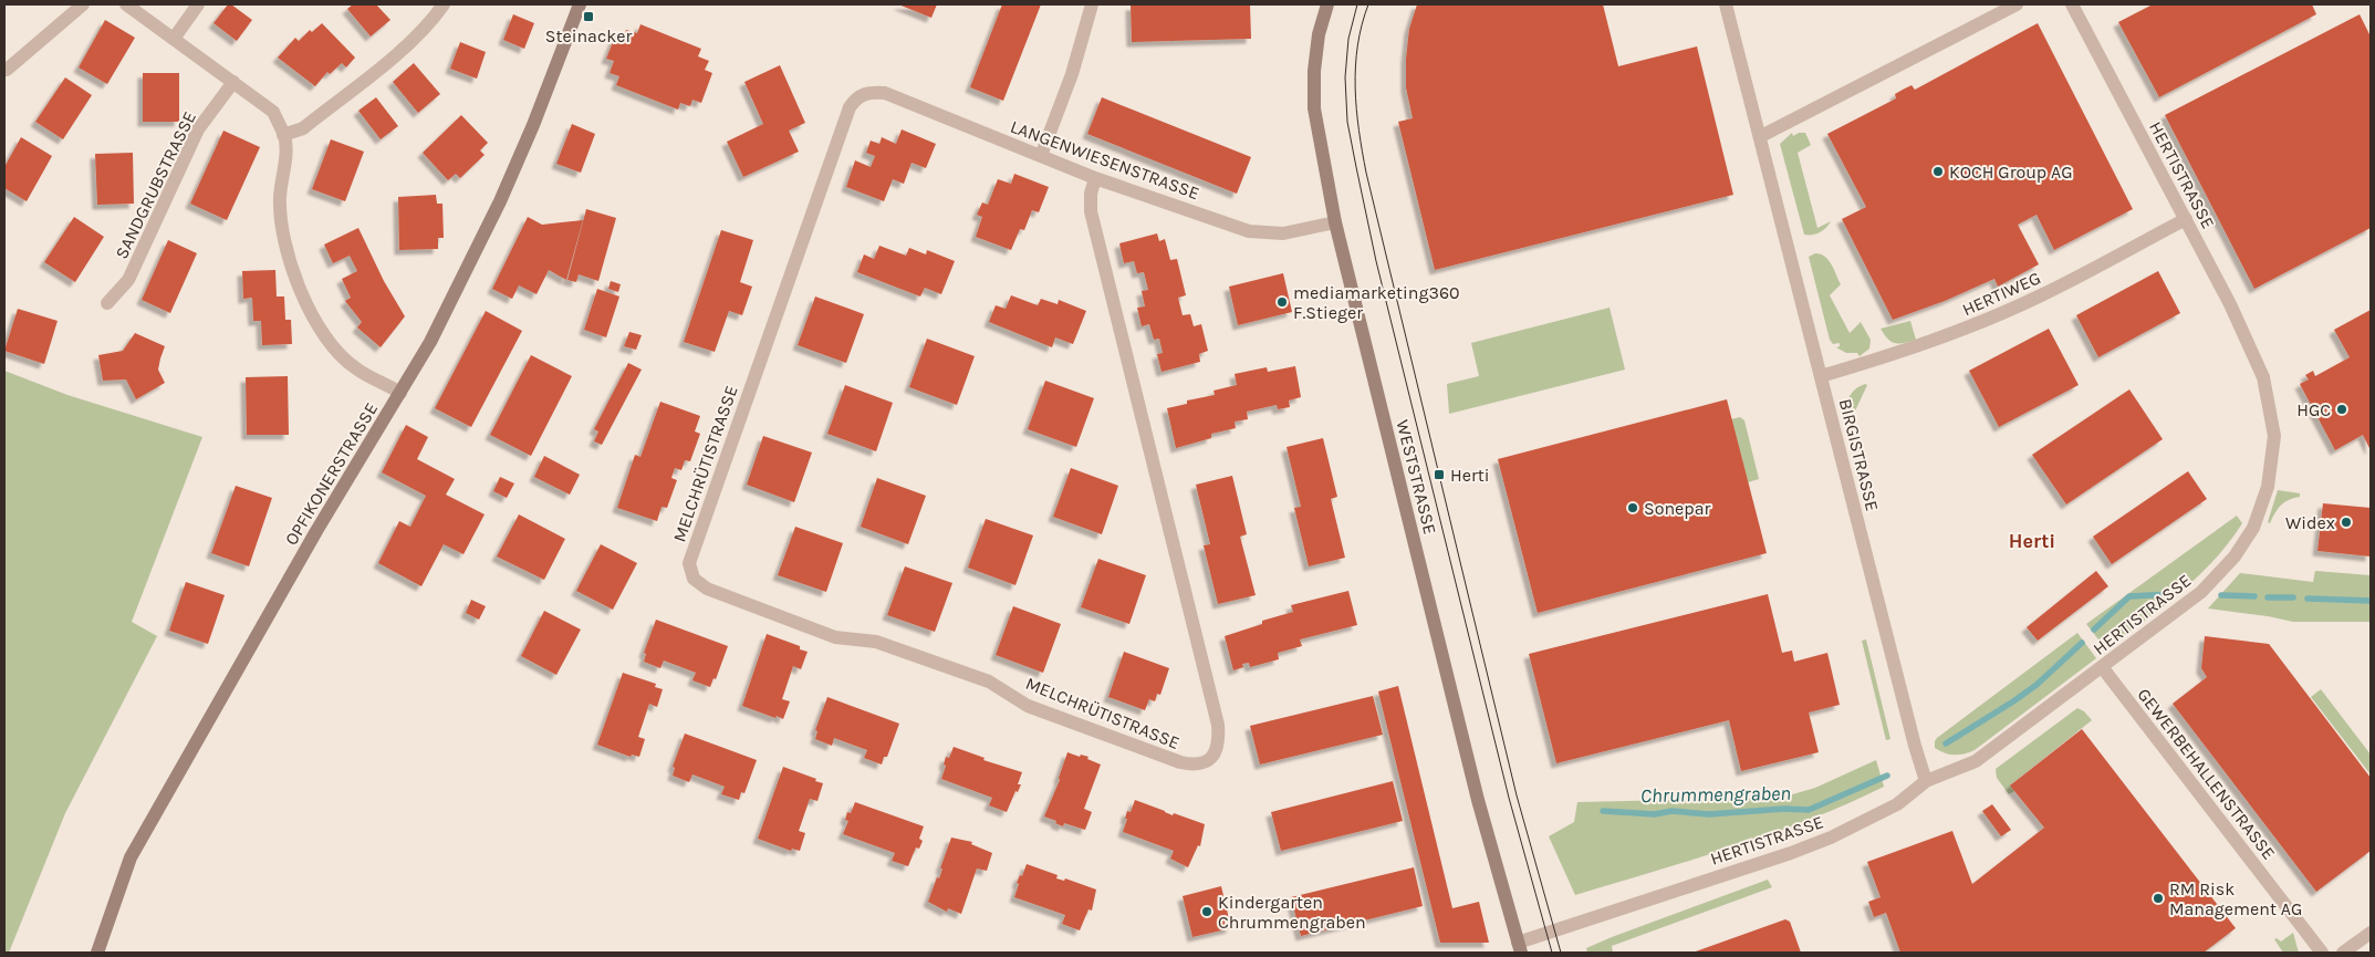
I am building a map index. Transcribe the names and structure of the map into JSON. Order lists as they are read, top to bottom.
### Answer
{
  "streets": {
    "street": [
      "LANGENWIESENSTRASSE",
      "HERTISTRASSE",
      "SANDGRUBSTRASSE",
      "HERTIWEG",
      "BIRGISTRASSE",
      "MELCHRÜTISTRASSE",
      "OPFIKONERSTRASSE",
      "WESTSTRASSE",
      "GEWERBEHALLENSTRASSE"
    ]
  },
  "crossings": [
    ["LANGENWIESENSTRASSE", "MELCHRÜTISTRASSE"],
    ["LANGENWIESENSTRASSE", "WESTSTRASSE"],
    ["HERTISTRASSE", "HERTIWEG"],
    ["HERTISTRASSE", "BIRGISTRASSE"],
    ["HERTISTRASSE", "WESTSTRASSE"],
    ["HERTISTRASSE", "GEWERBEHALLENSTRASSE"],
    ["HERTIWEG", "BIRGISTRASSE"]
  ],
  "districts": ["Herti"],
  "water": ["Chrummengraben"],
  "places": {
    "transit": ["Steinacker", "Herti"],
    "other": [
      "KOCH Group AG",
      "mediamarketing360 F.Stieger",
      "HGC",
      "Sonepar",
      "Widex",
      "RM Risk Management AG",
      "Kindergarten Chrummengraben"
    ]
  }
}
